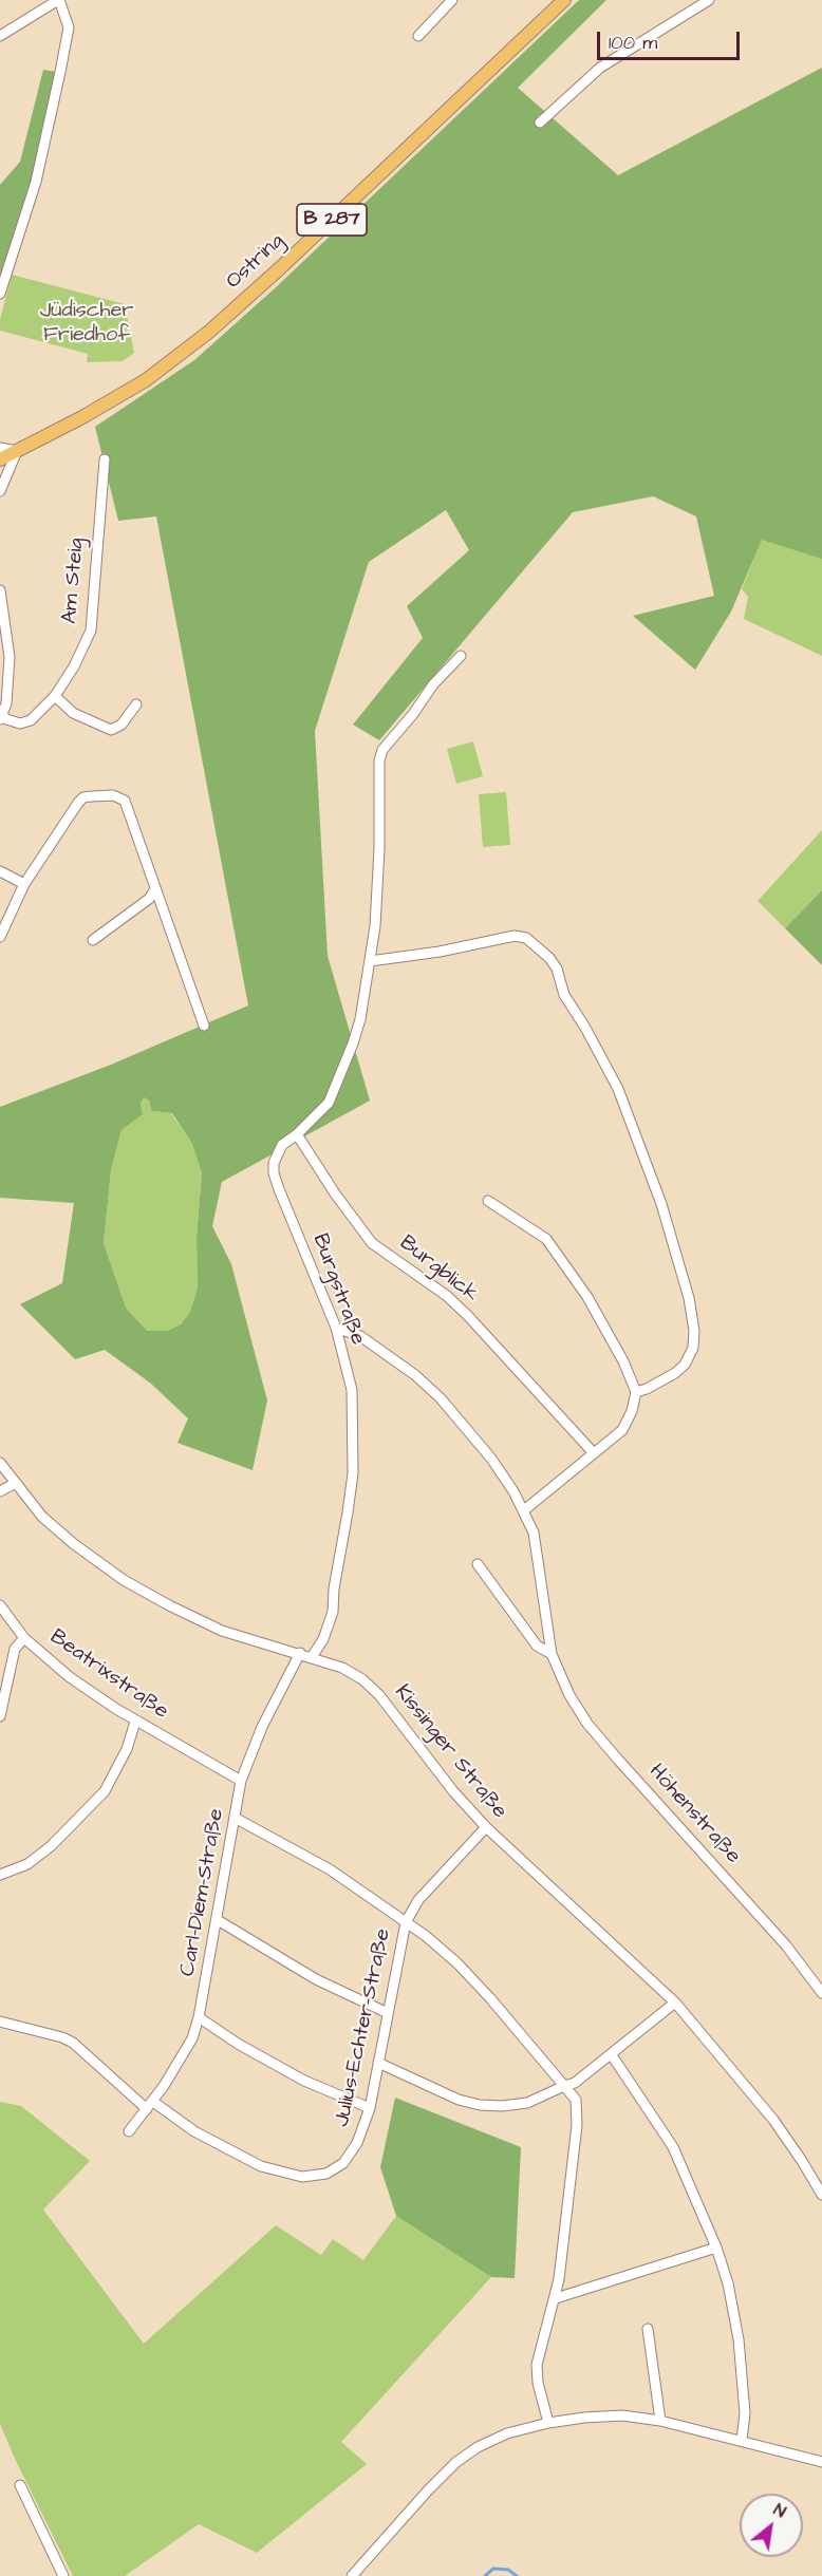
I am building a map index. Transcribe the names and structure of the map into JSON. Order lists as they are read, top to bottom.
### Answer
{
  "streets": {
    "main road": ["B 287", "Ostring"],
    "street": [
      "Am Steig",
      "Burgblick",
      "Burgstraße",
      "Beatrixstraße",
      "Kissinger Straße",
      "Höhenstraße",
      "Carl-Diem-Straße",
      "Julius-Echter-Straße"
    ]
  },
  "crossings": [
    ["Burgblick", "Burgstraße"],
    ["Burgstraße", "Kissinger Straße"],
    ["Burgstraße", "Höhenstraße"],
    ["Beatrixstraße", "Carl-Diem-Straße"],
    ["Kissinger Straße", "Carl-Diem-Straße"],
    ["Kissinger Straße", "Julius-Echter-Straße"],
    ["Carl-Diem-Straße", "Julius-Echter-Straße"]
  ],
  "parks": ["Jüdischer Friedhof"],
  "scale_bar": "100 m",
  "north": "top right"
}
